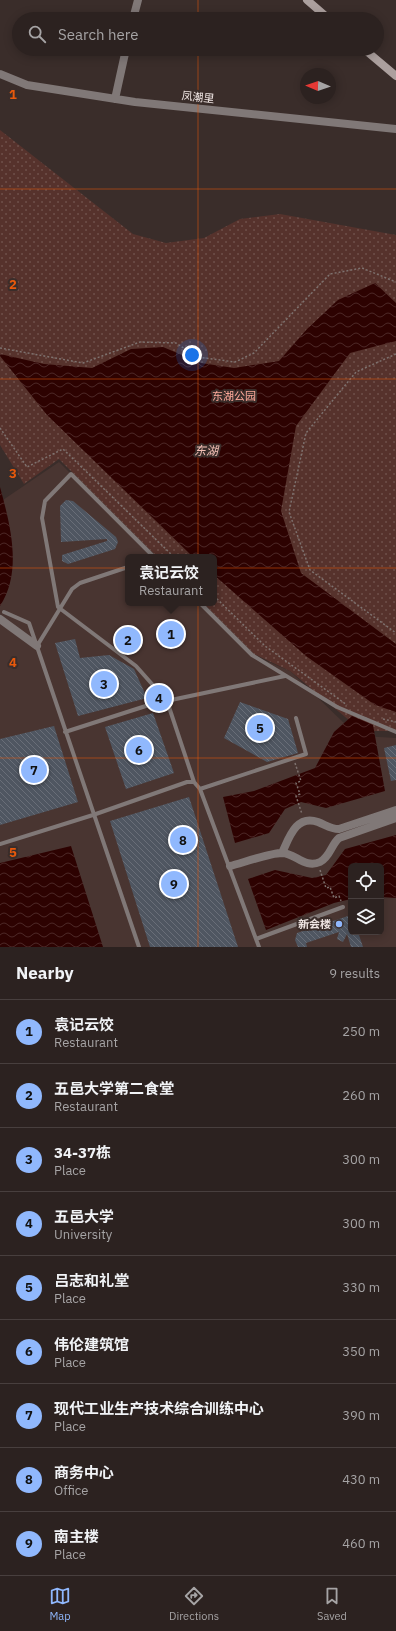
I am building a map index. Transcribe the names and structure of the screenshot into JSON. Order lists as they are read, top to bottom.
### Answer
{
  "streets": {
    "street": ["凤潮里"]
  },
  "water": ["东湖"],
  "parks": ["东湖公园"],
  "places": ["新会楼"],
  "north": "left",
  "page": {
    "search": "Search here",
    "popup": ["袁记云饺", "Restaurant"],
    "pins": [
      "1",
      "2",
      "3",
      "4",
      "5",
      "6",
      "7",
      "8",
      "9"
    ],
    "heading": ["Nearby", "9 results"],
    "list": [
      {
        "mark": "1",
        "name": "袁记云饺",
        "note": "Restaurant",
        "value": "250 m"
      },
      {
        "mark": "2",
        "name": "五邑大学第二食堂",
        "note": "Restaurant",
        "value": "260 m"
      },
      {
        "mark": "3",
        "name": "34-37栋",
        "note": "Place",
        "value": "300 m"
      },
      {
        "mark": "4",
        "name": "五邑大学",
        "note": "University",
        "value": "300 m"
      },
      {
        "mark": "5",
        "name": "吕志和礼堂",
        "note": "Place",
        "value": "330 m"
      },
      {
        "mark": "6",
        "name": "伟伦建筑馆",
        "note": "Place",
        "value": "350 m"
      },
      {
        "mark": "7",
        "name": "现代工业生产技术综合训练中心",
        "note": "Place",
        "value": "390 m"
      },
      {
        "mark": "8",
        "name": "商务中心",
        "note": "Office",
        "value": "430 m"
      },
      {
        "mark": "9",
        "name": "南主楼",
        "note": "Place",
        "value": "460 m"
      }
    ],
    "nav": ["Map", "Directions", "Saved"]
  },
  "grid": {
    "rows": [
      "1",
      "2",
      "3",
      "4",
      "5"
    ]
  }
}
